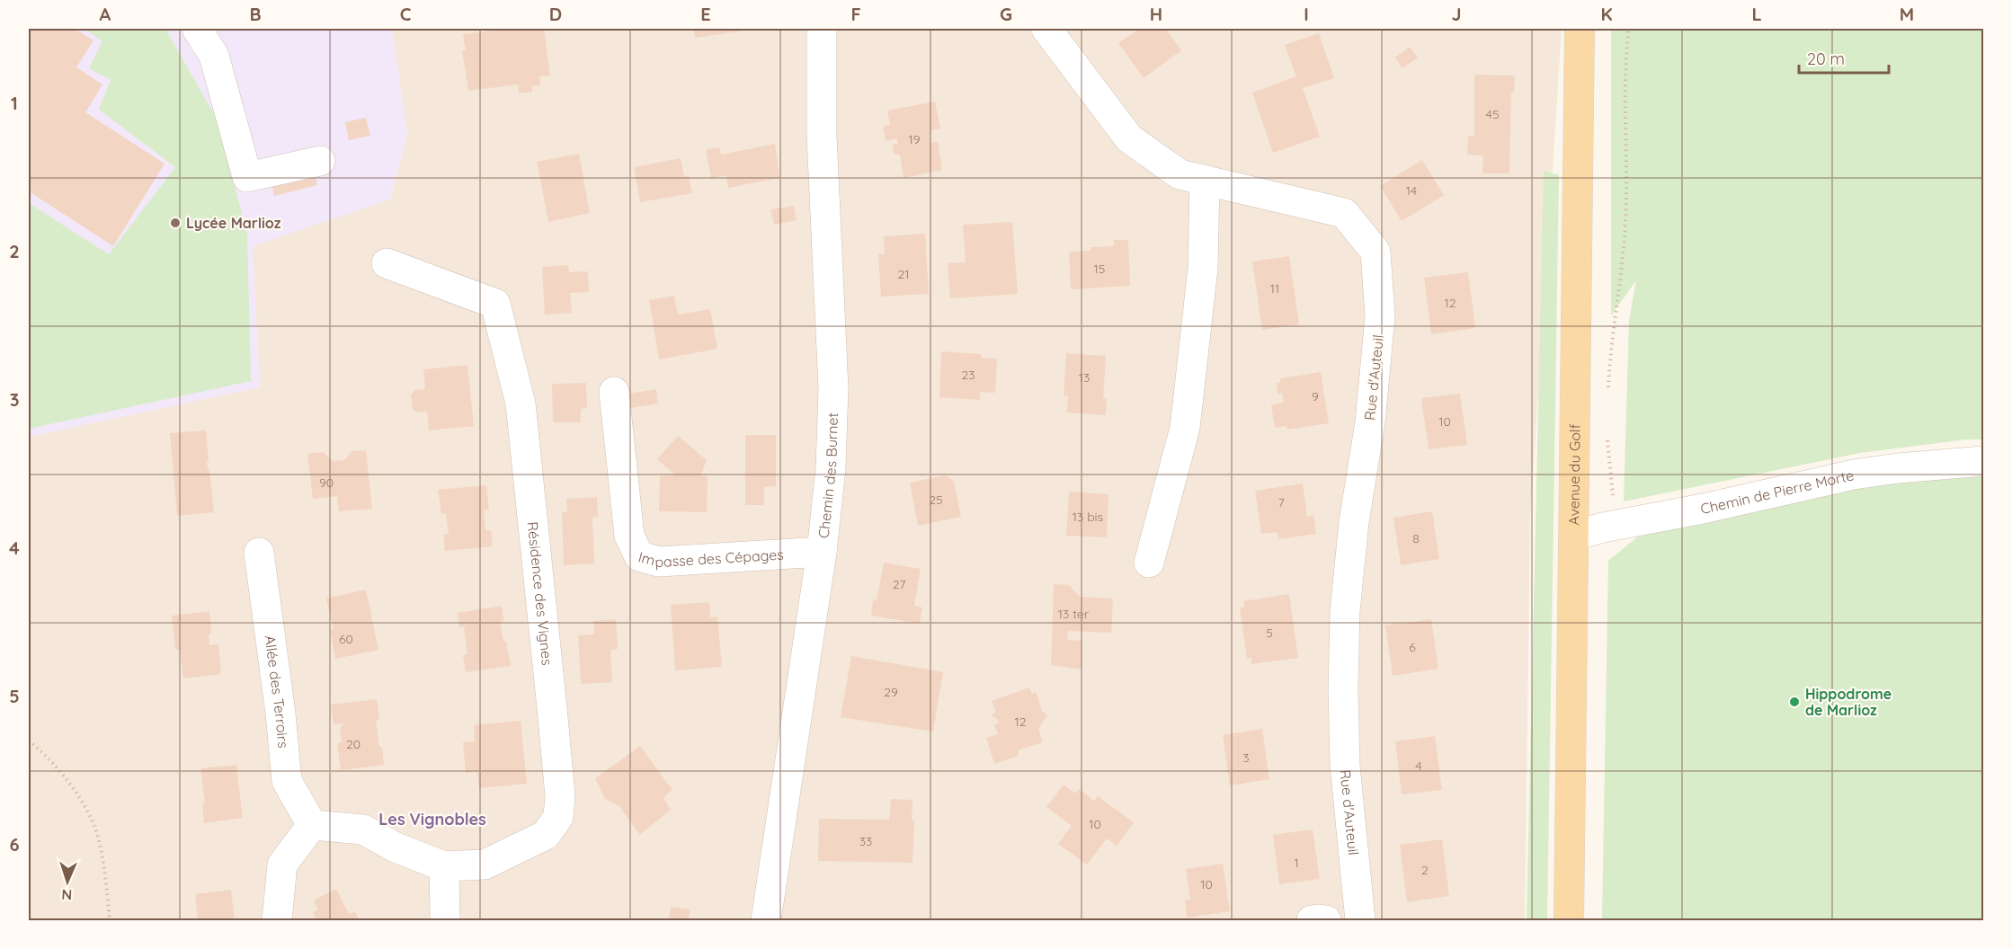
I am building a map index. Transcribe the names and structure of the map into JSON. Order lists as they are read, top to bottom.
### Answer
{
  "streets": {
    "main road": ["Avenue du Golf"],
    "street": [
      "Rue d'Auteuil",
      "Chemin des Burnet",
      "Chemin de Pierre Morte",
      "Impasse des Cépages",
      "Résidence des Vignes",
      "Allée des Terroirs"
    ]
  },
  "crossings": [
    ["Avenue du Golf", "Chemin de Pierre Morte"],
    ["Chemin des Burnet", "Impasse des Cépages"]
  ],
  "districts": ["Les Vignobles"],
  "places": ["Lycée Marlioz", "Hippodrome de Marlioz"],
  "house_numbers": [
    "45",
    "19",
    "14",
    "15",
    "21",
    "11",
    "12",
    "23",
    "13",
    "9",
    "10",
    "90",
    "25",
    "7",
    "13 bis",
    "8",
    "27",
    "13 ter",
    "5",
    "60",
    "6",
    "29",
    "12",
    "20",
    "3",
    "4",
    "10",
    "33",
    "1",
    "2",
    "10"
  ],
  "scale_bar": "20 m",
  "north": "bottom",
  "grid": {
    "columns": [
      "A",
      "B",
      "C",
      "D",
      "E",
      "F",
      "G",
      "H",
      "I",
      "J",
      "K",
      "L",
      "M"
    ],
    "rows": [
      "1",
      "2",
      "3",
      "4",
      "5",
      "6"
    ]
  }
}
